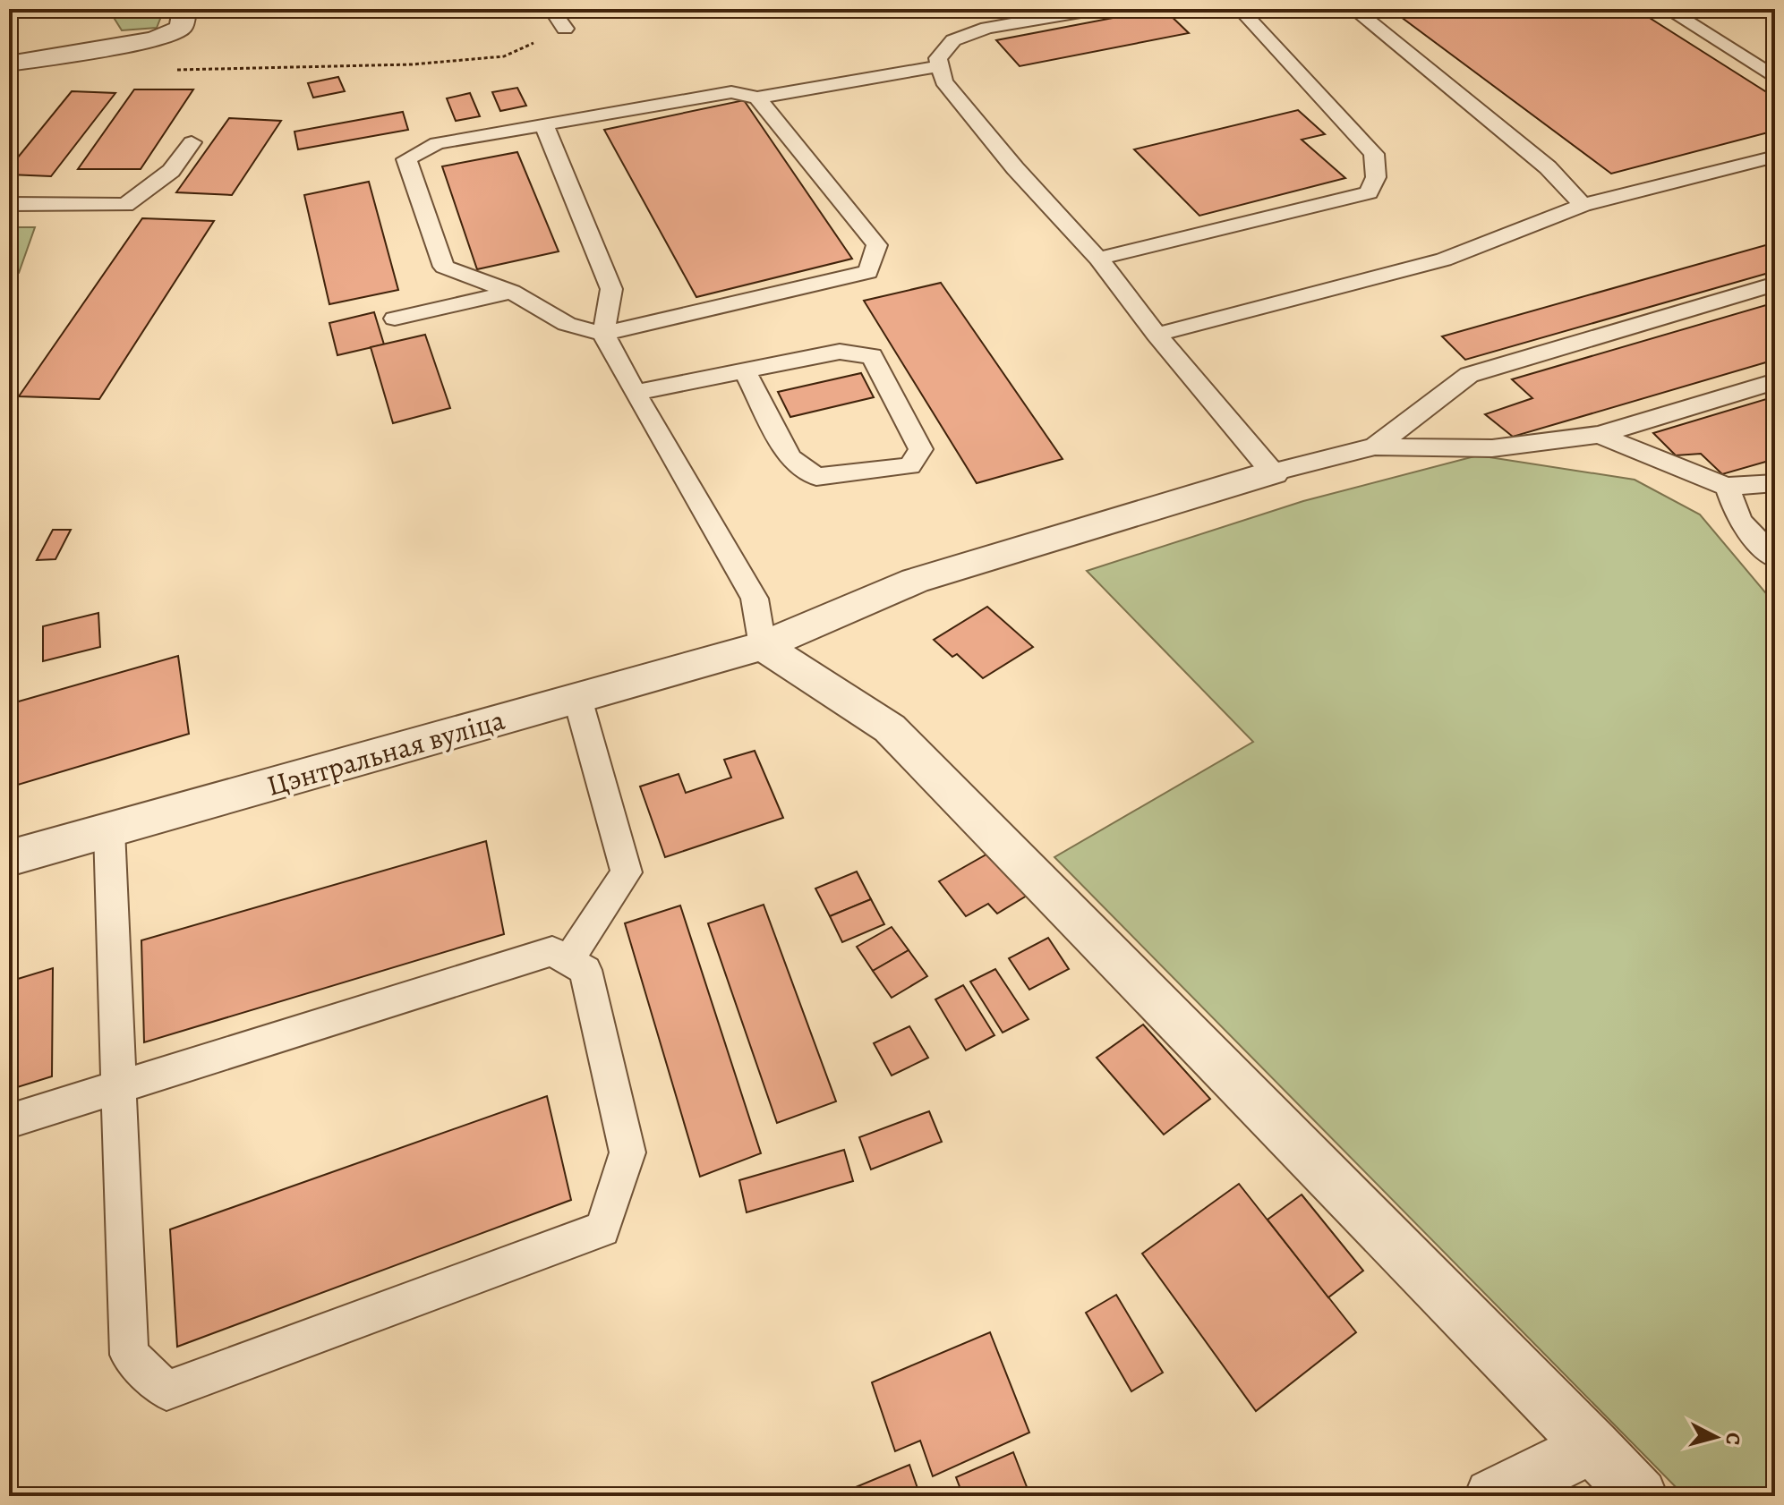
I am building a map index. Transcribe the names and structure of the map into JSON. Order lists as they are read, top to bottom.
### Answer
{
  "streets": {
    "street": ["Цэнтральная вуліца"]
  },
  "north": "right"
}
